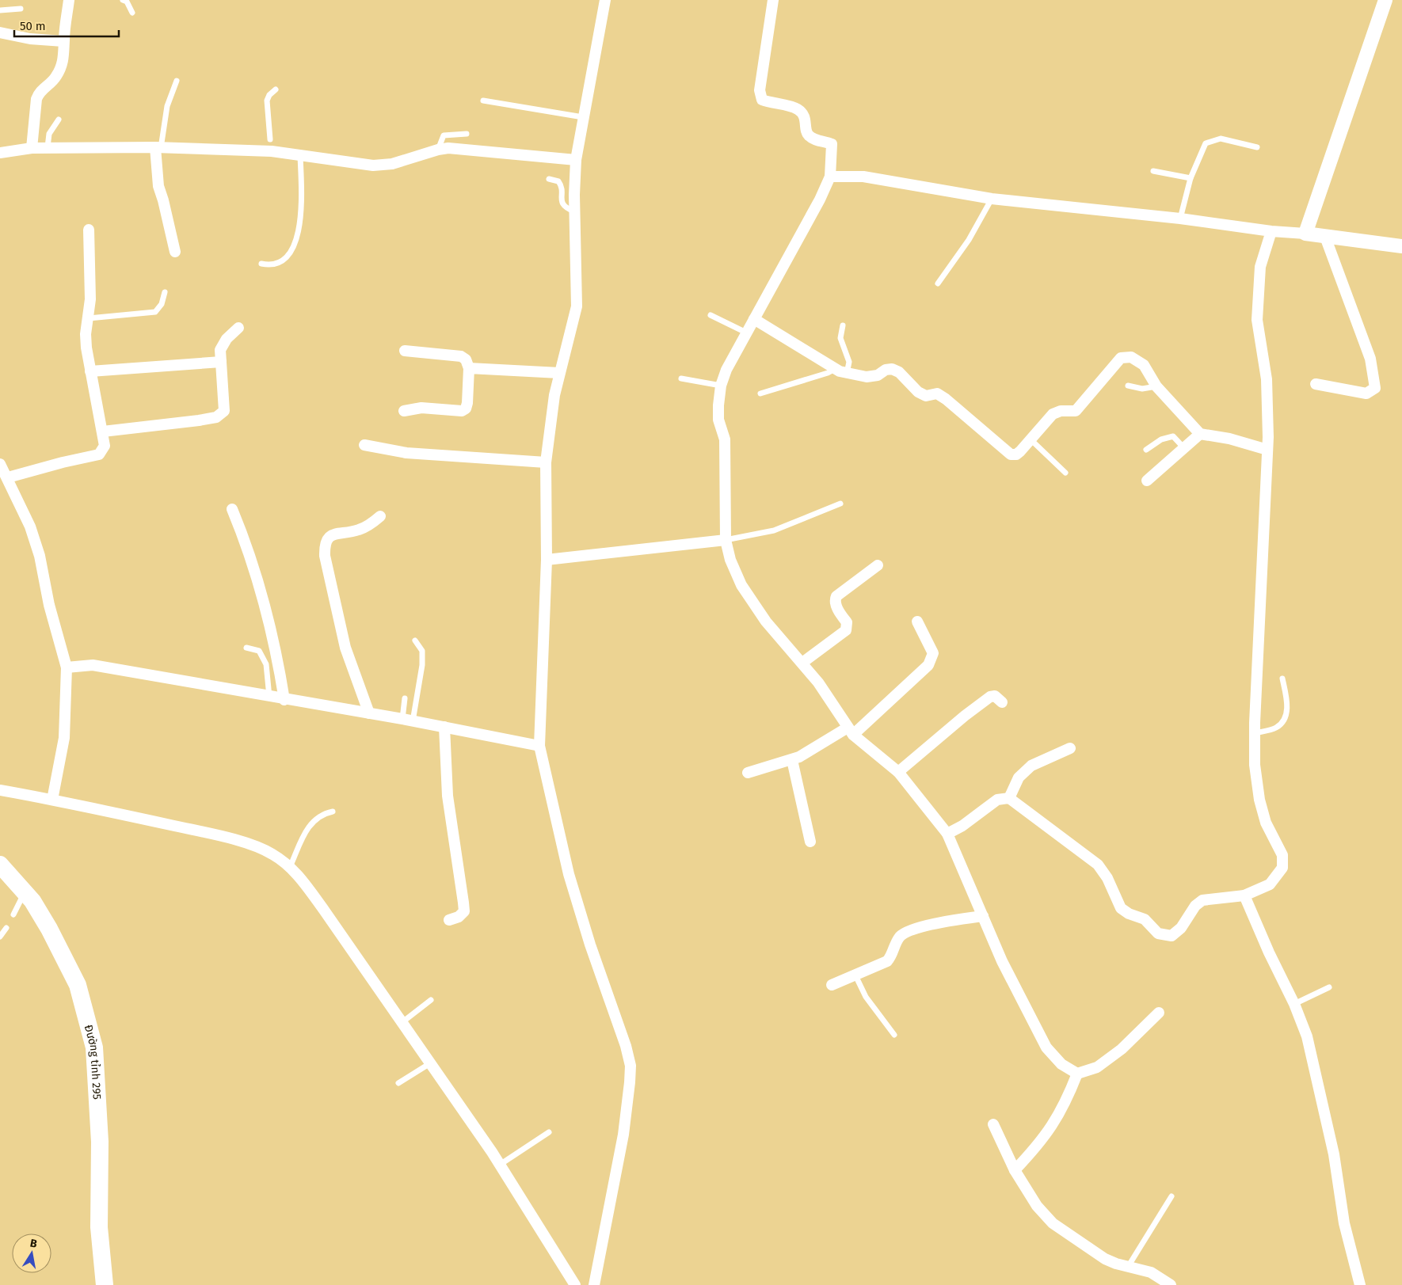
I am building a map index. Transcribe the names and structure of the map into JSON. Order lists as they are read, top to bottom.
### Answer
{
  "streets": {
    "main road": ["Đường tỉnh 295"]
  },
  "scale_bar": "50 m",
  "north": "top"
}
